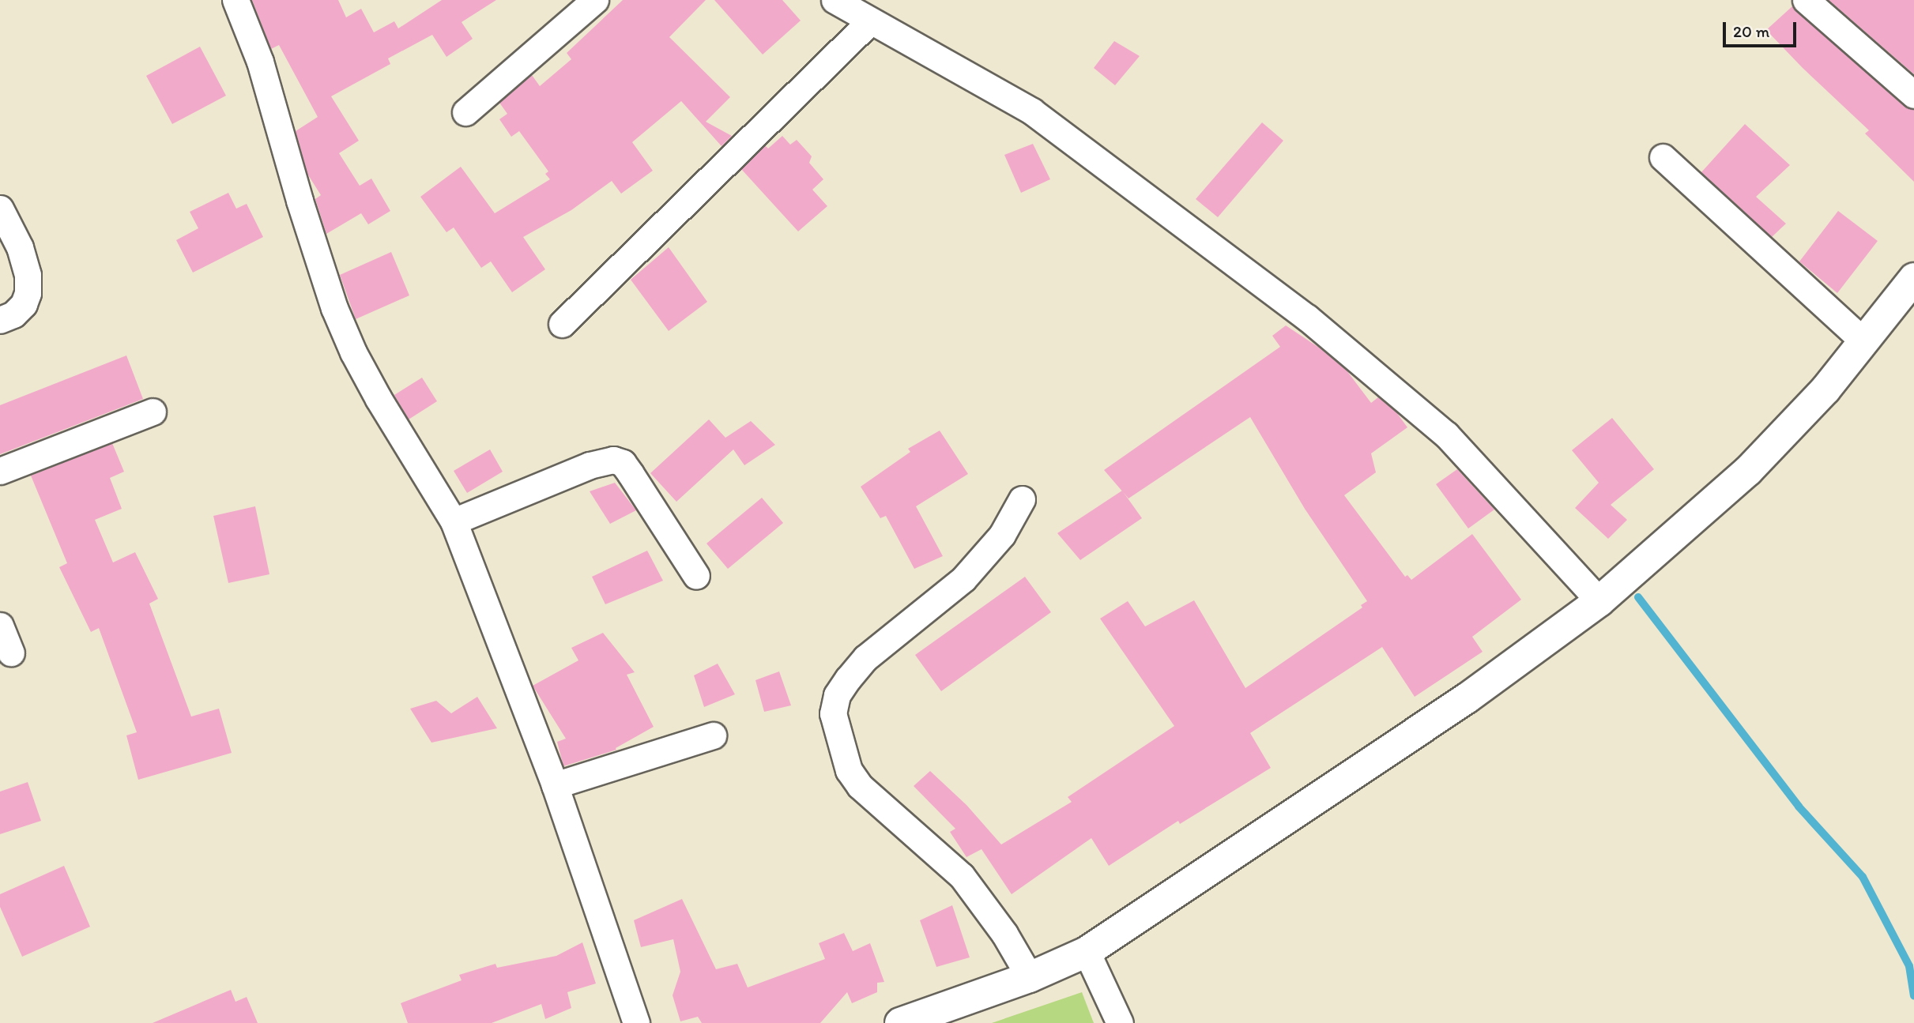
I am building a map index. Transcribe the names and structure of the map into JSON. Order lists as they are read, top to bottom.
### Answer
{
  "scale_bar": "20 m"
}
